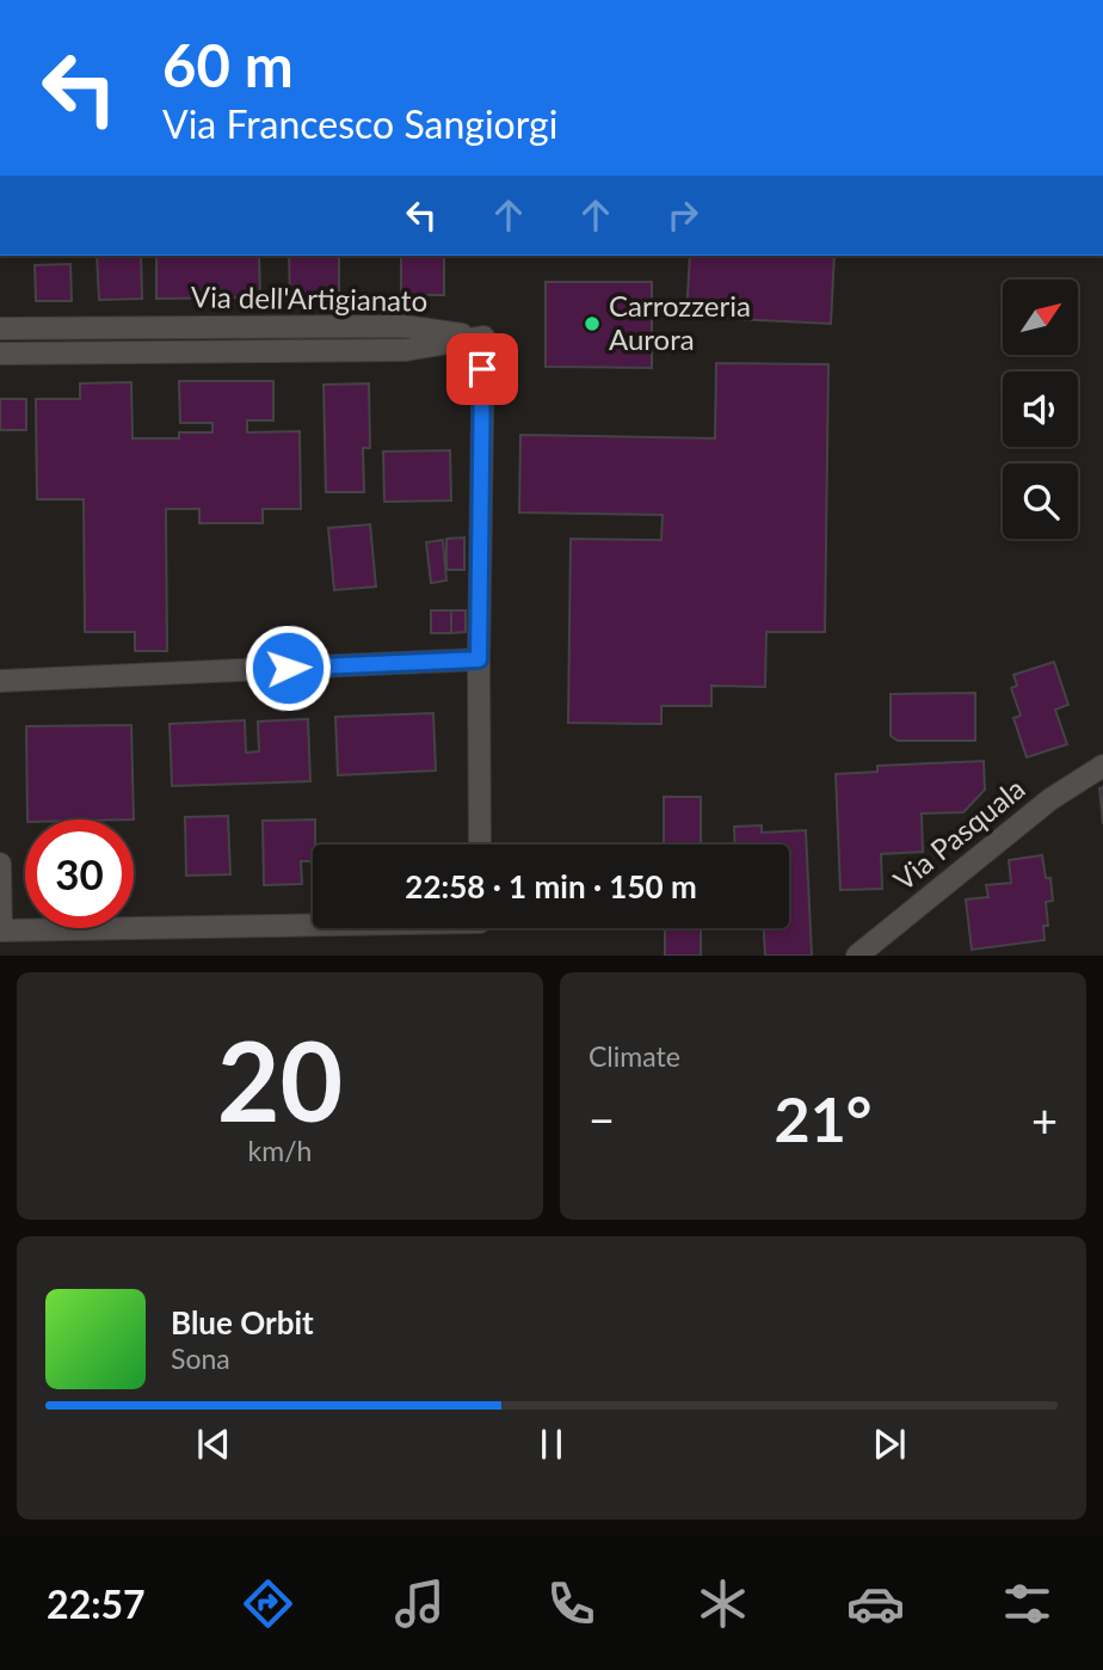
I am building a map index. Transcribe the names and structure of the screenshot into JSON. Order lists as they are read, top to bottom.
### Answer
{
  "streets": {
    "street": ["Via dell'Artigianato", "Via Pasquala"]
  },
  "places": ["Carrozzeria Aurora"],
  "north": "top right",
  "page": {
    "turn": ["60 m", "Via Francesco Sangiorgi"],
    "limit": "30",
    "trip": "22:58 · 1 min · 150 m",
    "tile": [
      ["20", "km/h"],
      "Climate"
    ],
    "heat": ["−", "21°", "+"],
    "song": ["Blue Orbit", "Sona"],
    "tabs": "22:57"
  }
}
